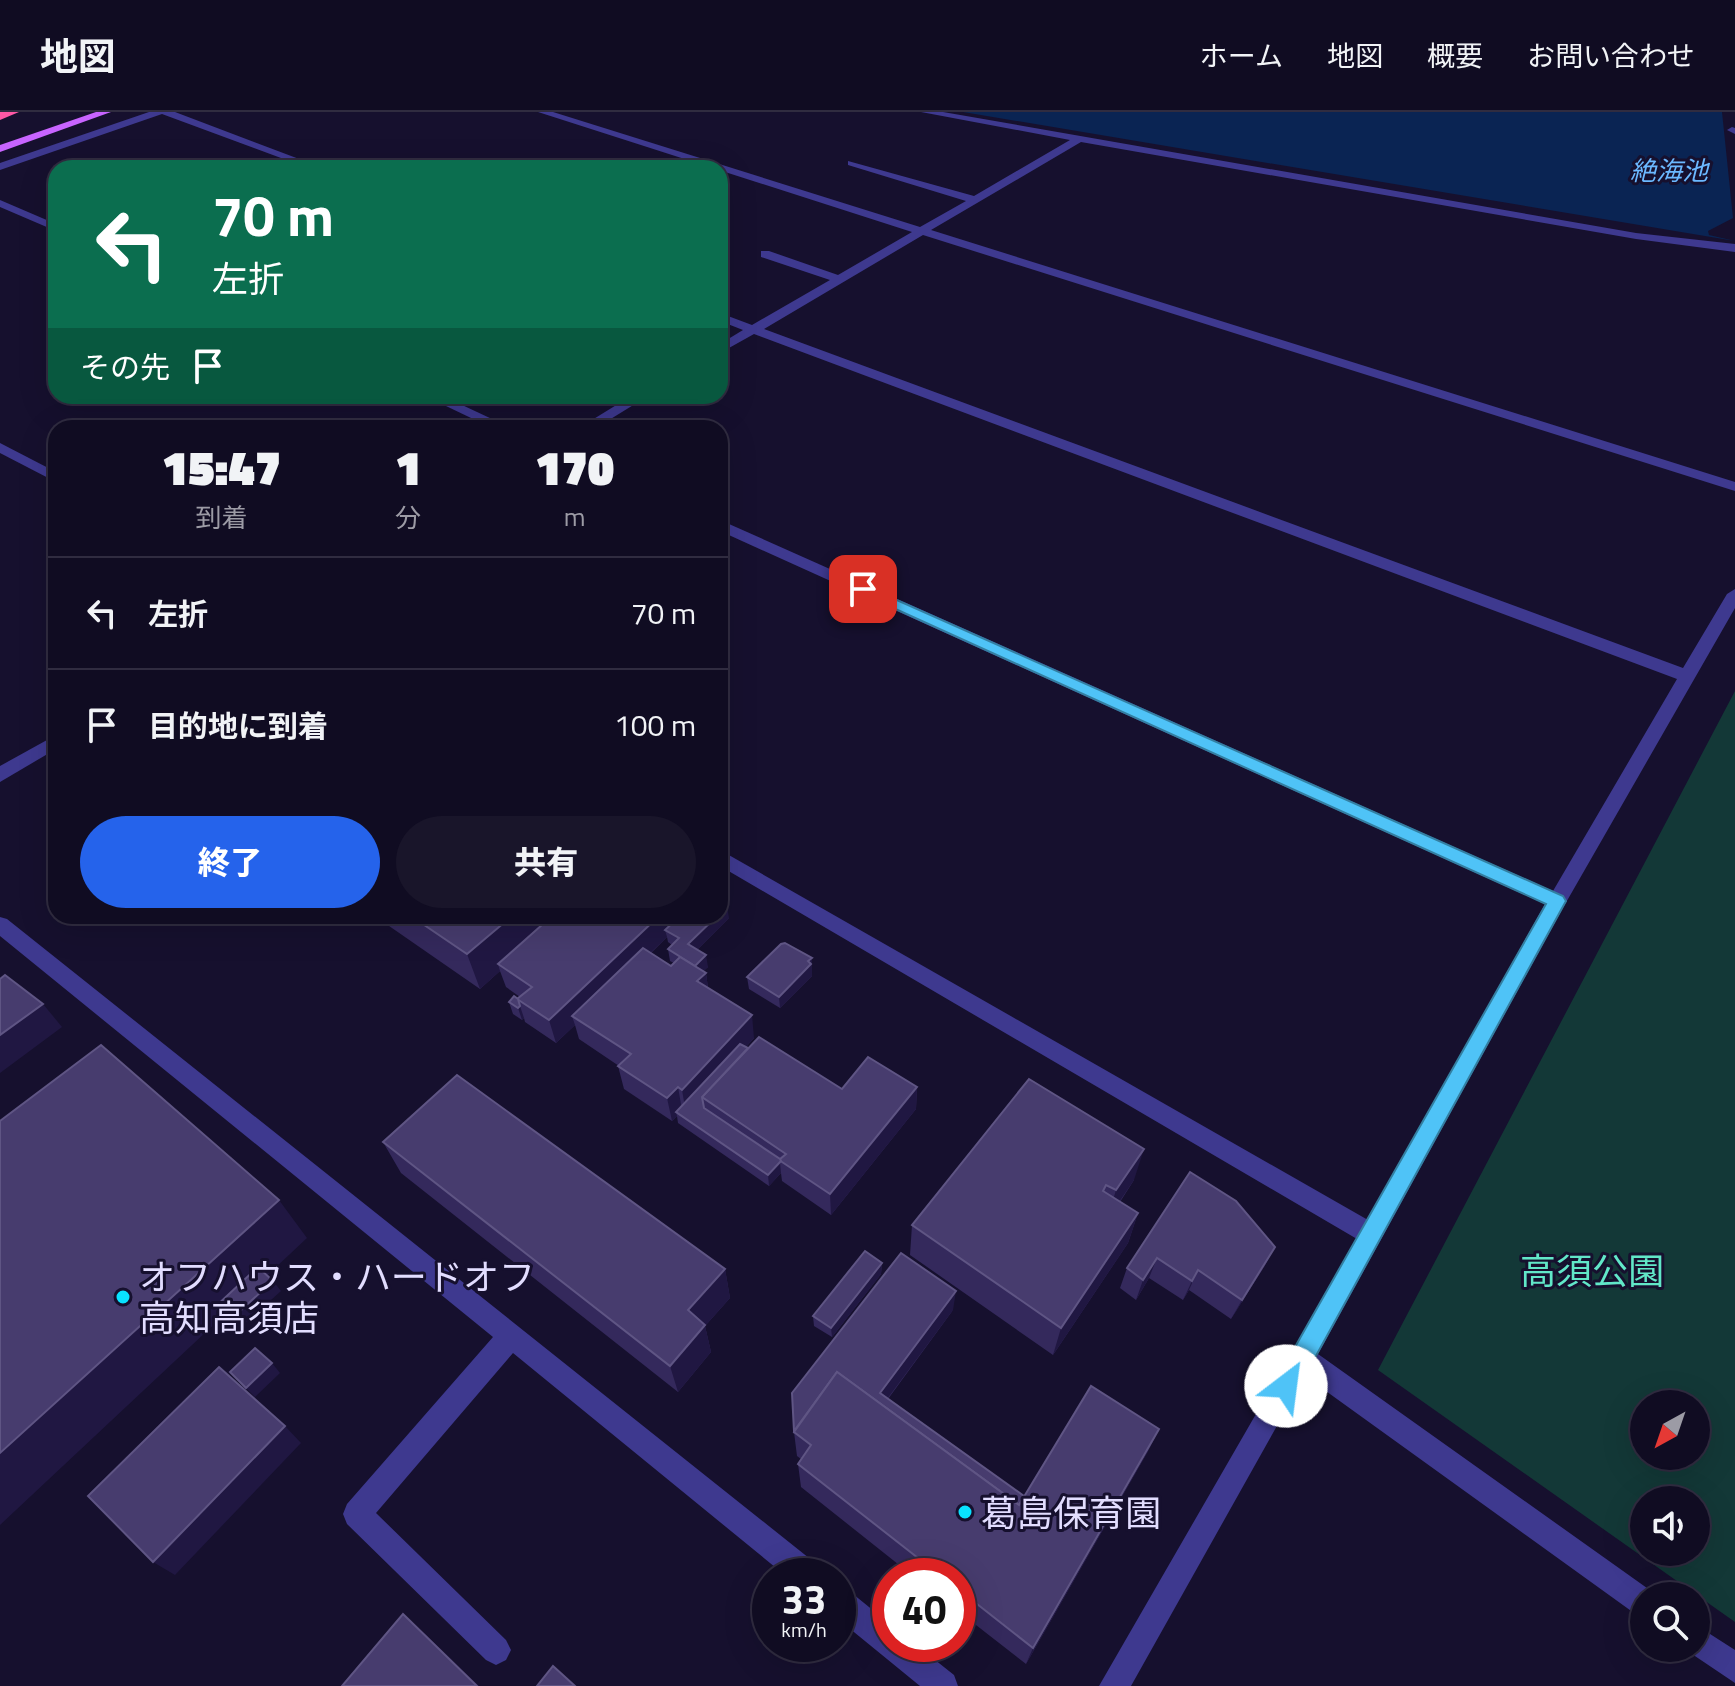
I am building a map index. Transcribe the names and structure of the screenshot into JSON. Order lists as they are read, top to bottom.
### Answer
{
  "water": ["絶海池"],
  "parks": ["高須公園"],
  "places": ["オフハウス・ハードオフ 高知高須店", "葛島保育園"],
  "north": "bottom left",
  "page": {
    "header": "地図",
    "nav": [
      "ホーム",
      "地図",
      "概要",
      "お問い合わせ"
    ],
    "turn": ["70 m", "左折"],
    "then": "その先",
    "eta": [
      "15:47",
      "到着",
      "1",
      "分",
      "170",
      "m"
    ],
    "list": [
      {
        "name": "左折",
        "value": "70 m"
      },
      {
        "name": "目的地に到着",
        "value": "100 m"
      }
    ],
    "buttons": ["終了", "共有"],
    "speed": "33 km/h",
    "limit": "40"
  }
}
